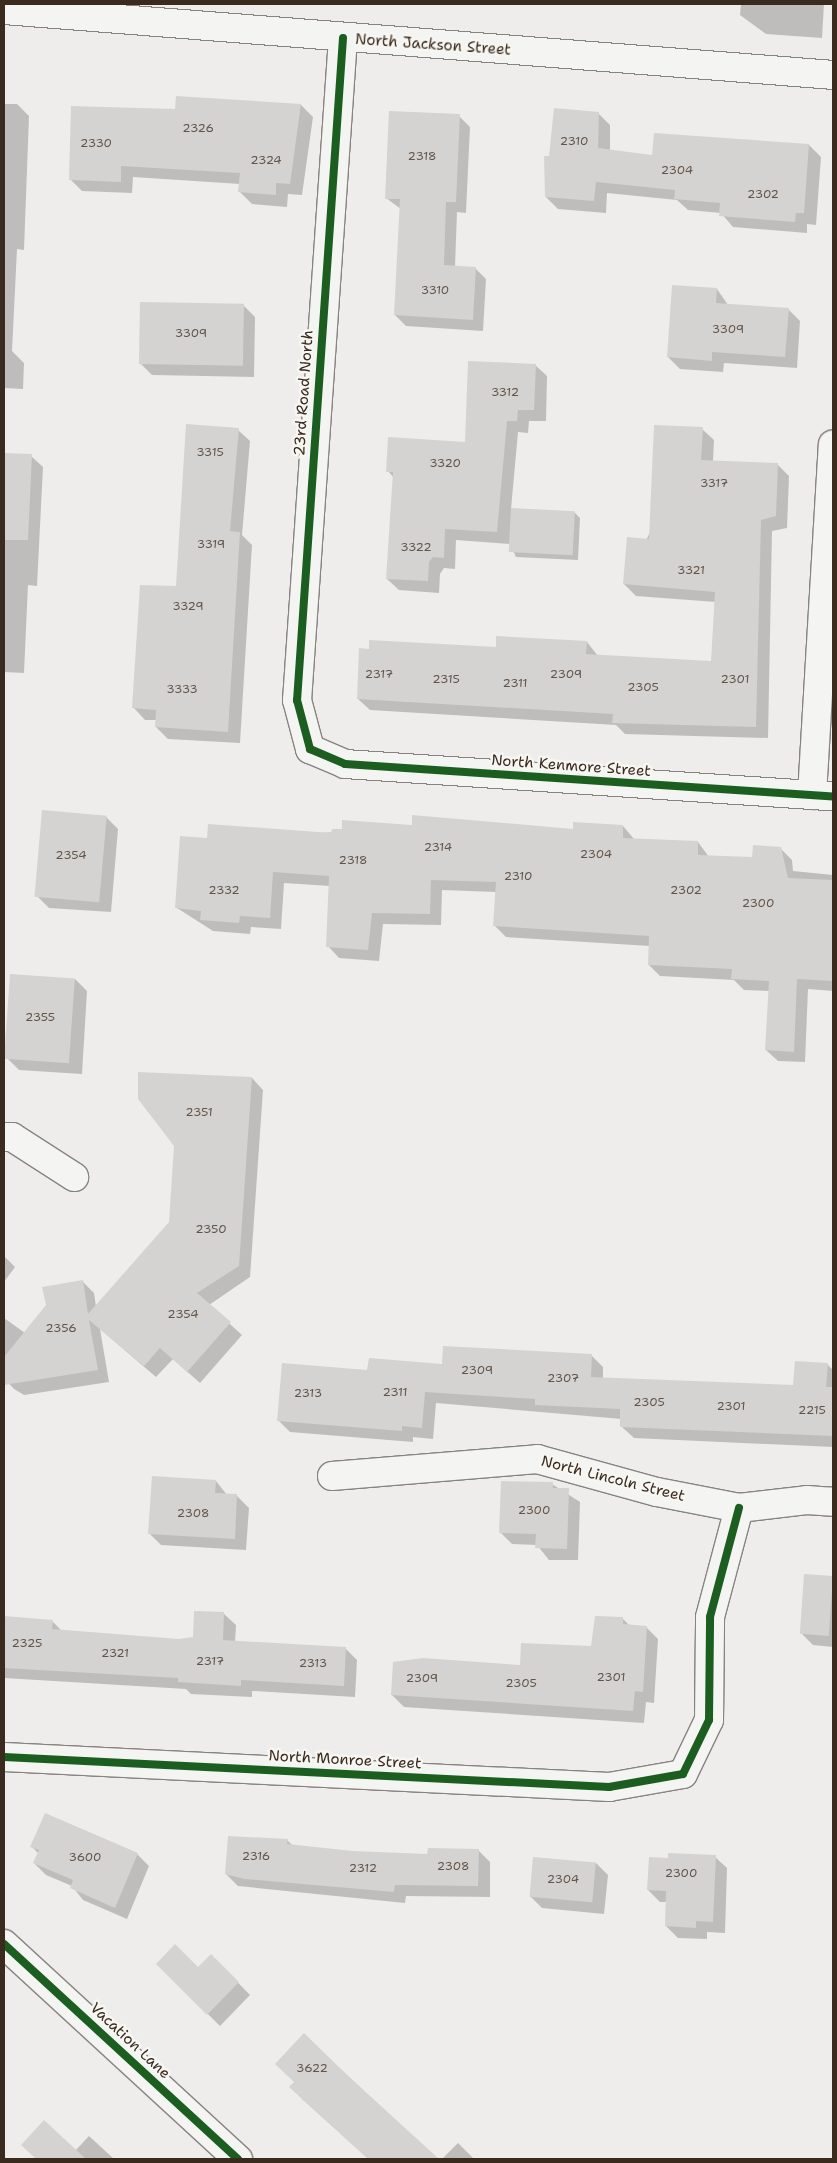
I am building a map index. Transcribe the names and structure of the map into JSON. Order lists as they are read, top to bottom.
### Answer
{
  "streets": {
    "street": [
      "North Jackson Street",
      "23rd Road North",
      "North Kenmore Street",
      "North Lincoln Street",
      "North Monroe Street",
      "Vacation Lane"
    ]
  },
  "crossings": [
    ["North Jackson Street", "23rd Road North"],
    ["23rd Road North", "North Kenmore Street"],
    ["North Lincoln Street", "North Monroe Street"]
  ],
  "house_numbers": [
    "2326",
    "2310",
    "2330",
    "2318",
    "2324",
    "2304",
    "2302",
    "3310",
    "3309",
    "3309",
    "3312",
    "3315",
    "3320",
    "3317",
    "3319",
    "3322",
    "3321",
    "3329",
    "2317",
    "2309",
    "2315",
    "2301",
    "2311",
    "2305",
    "3333",
    "2314",
    "2304",
    "2354",
    "2318",
    "2310",
    "2332",
    "2302",
    "2300",
    "2355",
    "2351",
    "2350",
    "2354",
    "2356",
    "2309",
    "2307",
    "2311",
    "2313",
    "2305",
    "2301",
    "2215",
    "2300",
    "2308",
    "2325",
    "2321",
    "2317",
    "2313",
    "2301",
    "2309",
    "2305",
    "2316",
    "3600",
    "2308",
    "2312",
    "2300",
    "2304",
    "3622"
  ]
}
